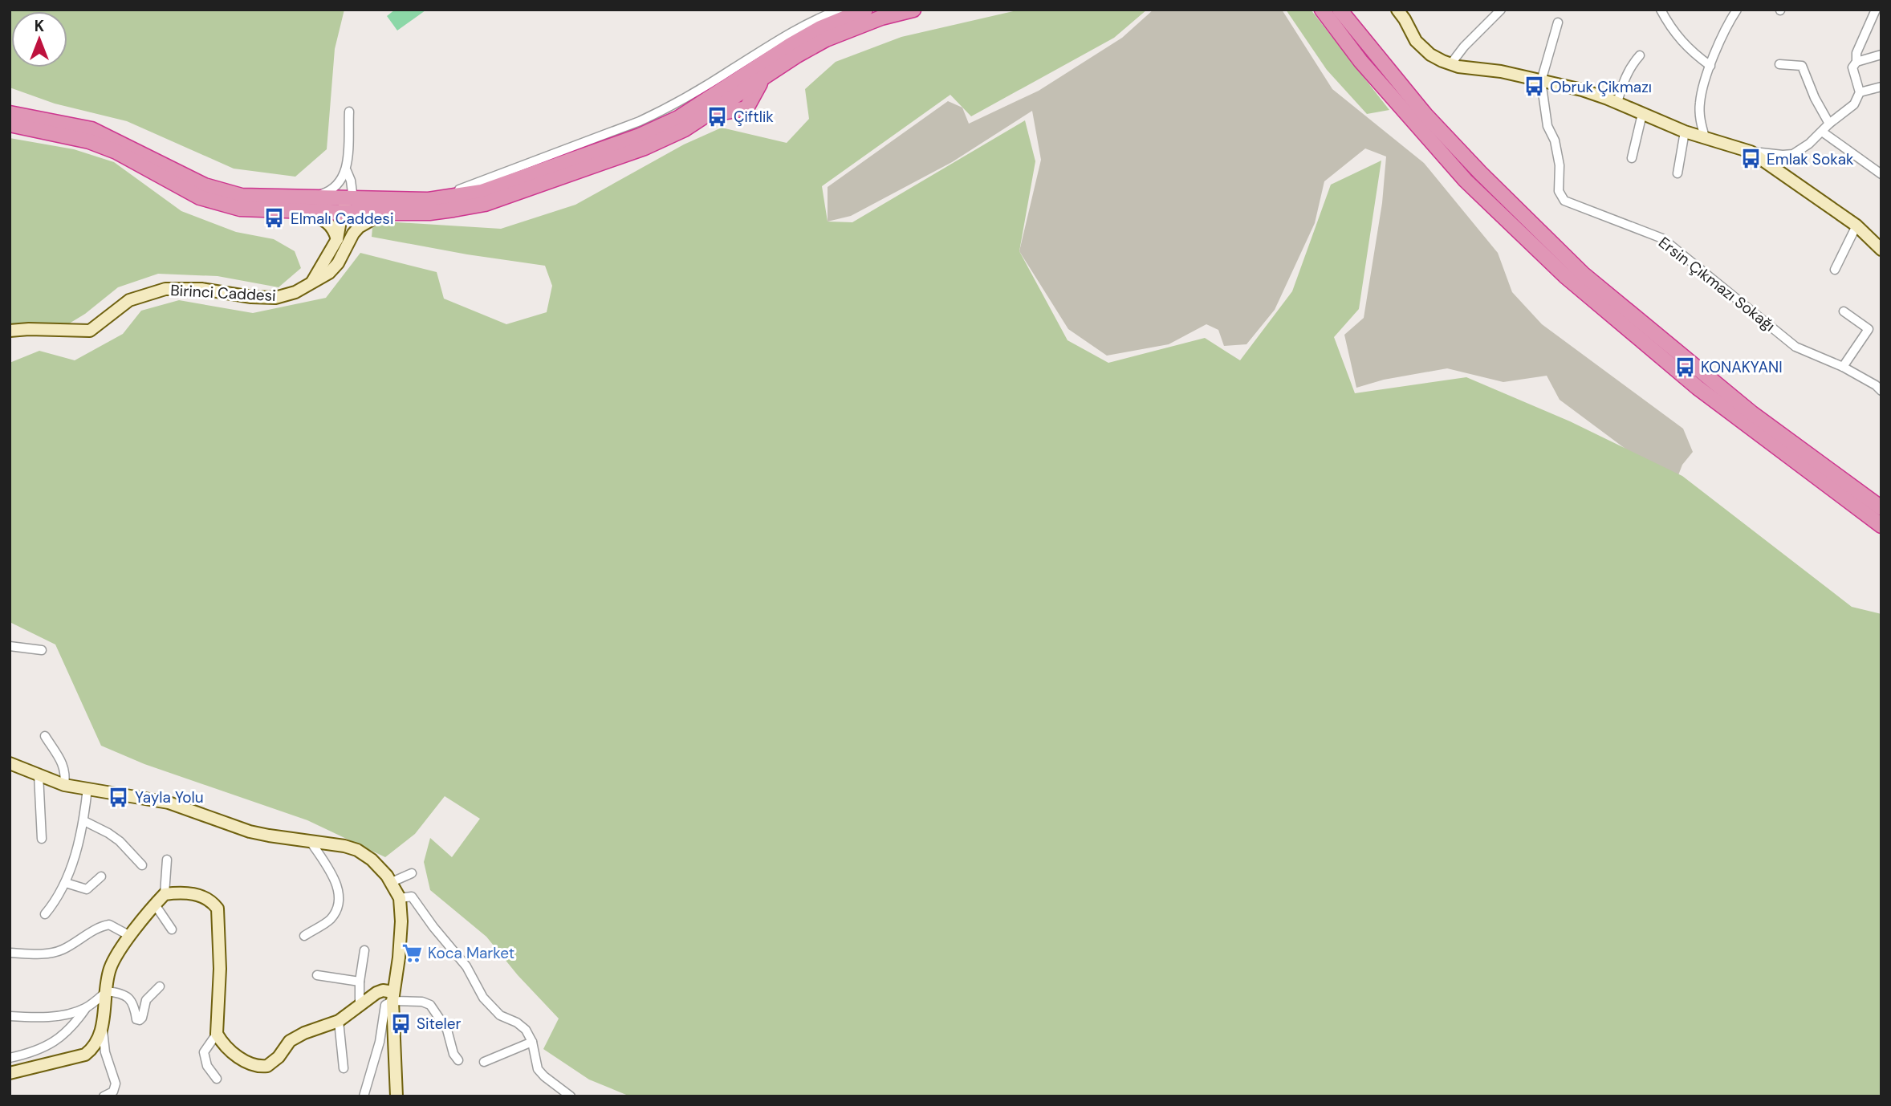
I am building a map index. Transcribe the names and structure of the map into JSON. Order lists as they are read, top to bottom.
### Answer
{
  "streets": {
    "street": ["Ersin Çıkmazı Sokağı", "Birinci Caddesi"]
  },
  "places": {
    "bus stop": [
      "Obruk Çikmazı",
      "Çi̇ftli̇k",
      "Emlak Sokak",
      "Elmalı Caddesi",
      "KONAKYANI",
      "Yayla Yolu",
      "Siteler"
    ],
    "supermarket": ["Koca Market"]
  },
  "north": "top"
}
